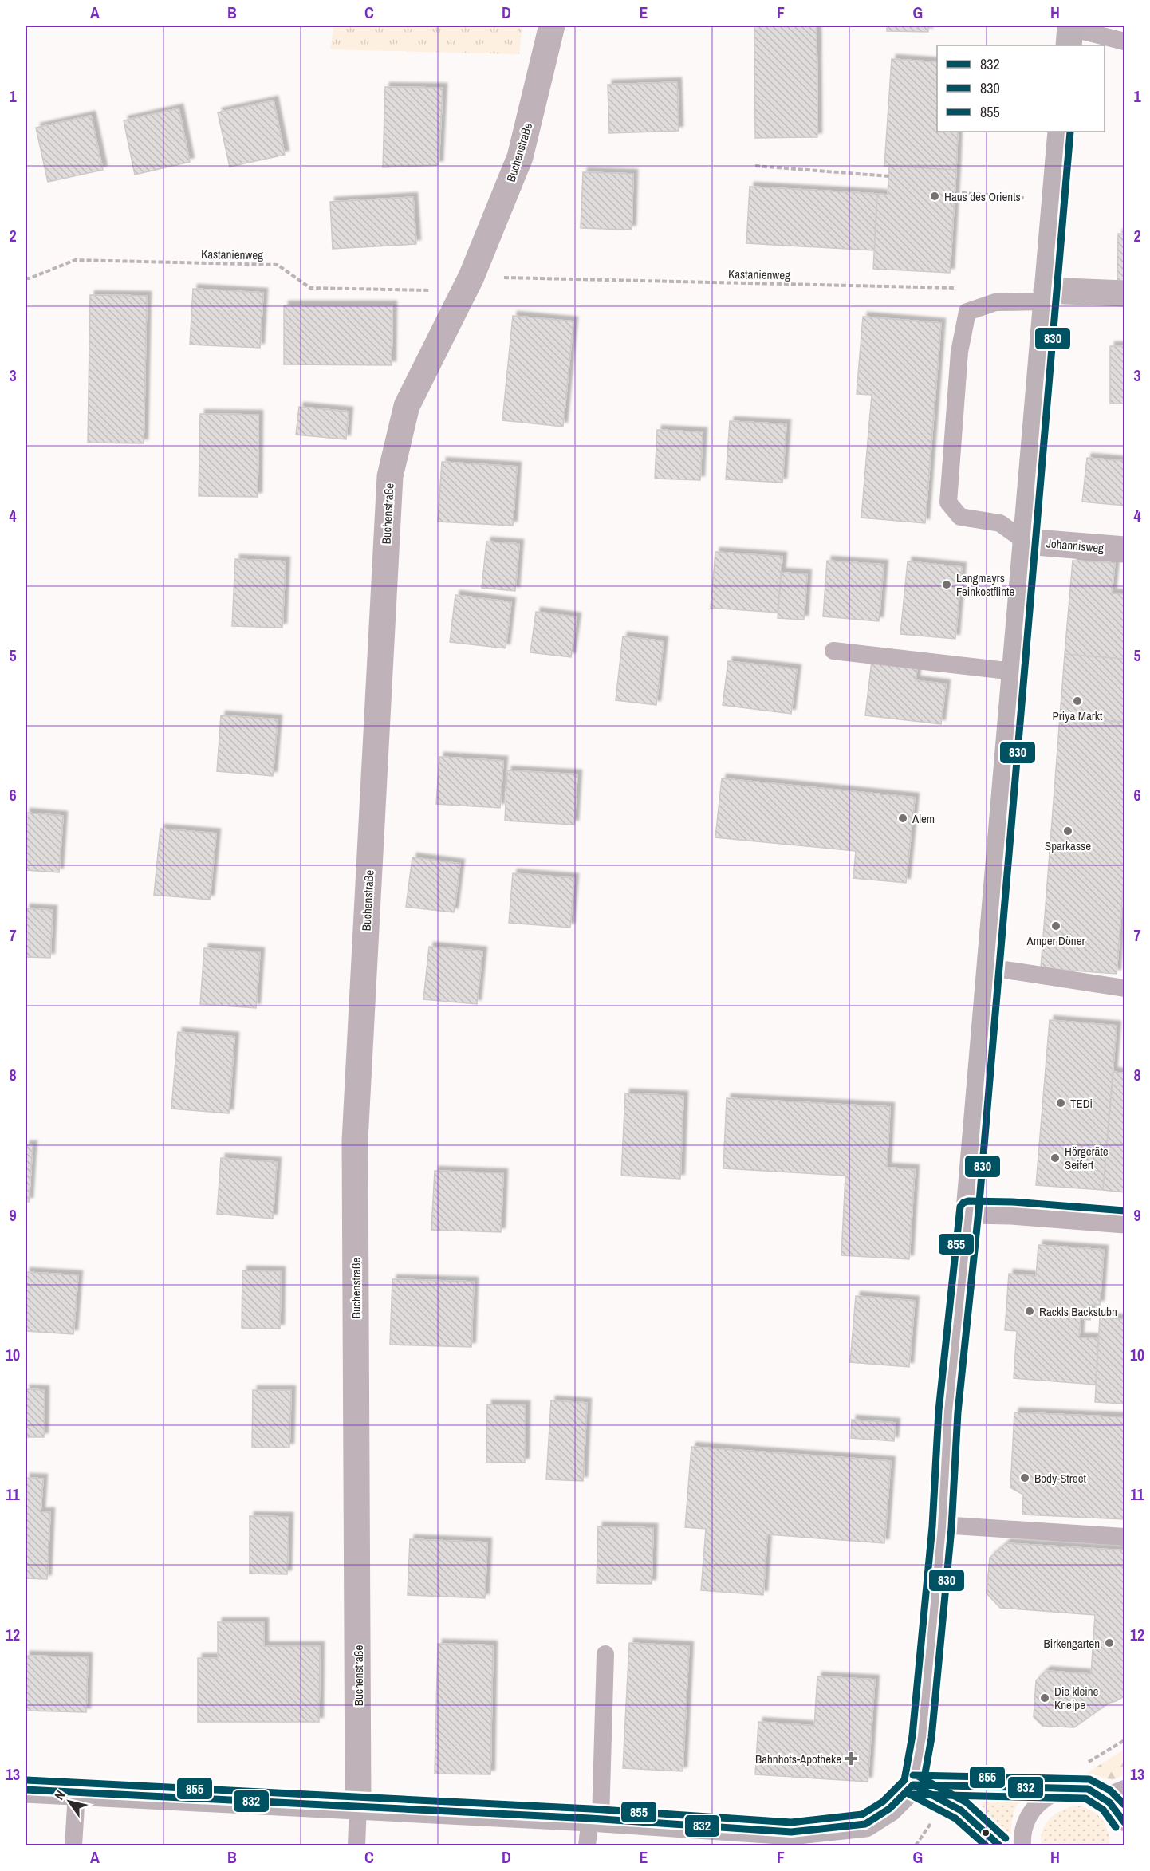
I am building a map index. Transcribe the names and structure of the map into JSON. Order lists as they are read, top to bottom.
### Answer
{
  "streets": {
    "street": ["Buchenstraße", "Johannisweg"],
    "path": ["Kastanienweg"]
  },
  "crossings": [
    ["Buchenstraße", "Kastanienweg"]
  ],
  "places": {
    "other": [
      "Haus des Orients",
      "Langmayrs Feinkostflinte",
      "Priya Markt",
      "Alem",
      "Sparkasse",
      "Amper Döner",
      "TEDi",
      "Hörgeräte Seifert",
      "Rackls Backstubn",
      "Body-Street",
      "Birkengarten",
      "Die kleine Kneipe"
    ],
    "health": ["Bahnhofs-Apotheke"]
  },
  "lines": ["transit line 830", "transit line 855", "transit line 832"],
  "legend": ["832", "830", "855"],
  "north": "top left",
  "grid": {
    "columns": [
      "A",
      "B",
      "C",
      "D",
      "E",
      "F",
      "G",
      "H"
    ],
    "rows": [
      "1",
      "2",
      "3",
      "4",
      "5",
      "6",
      "7",
      "8",
      "9",
      "10",
      "11",
      "12",
      "13"
    ]
  }
}
